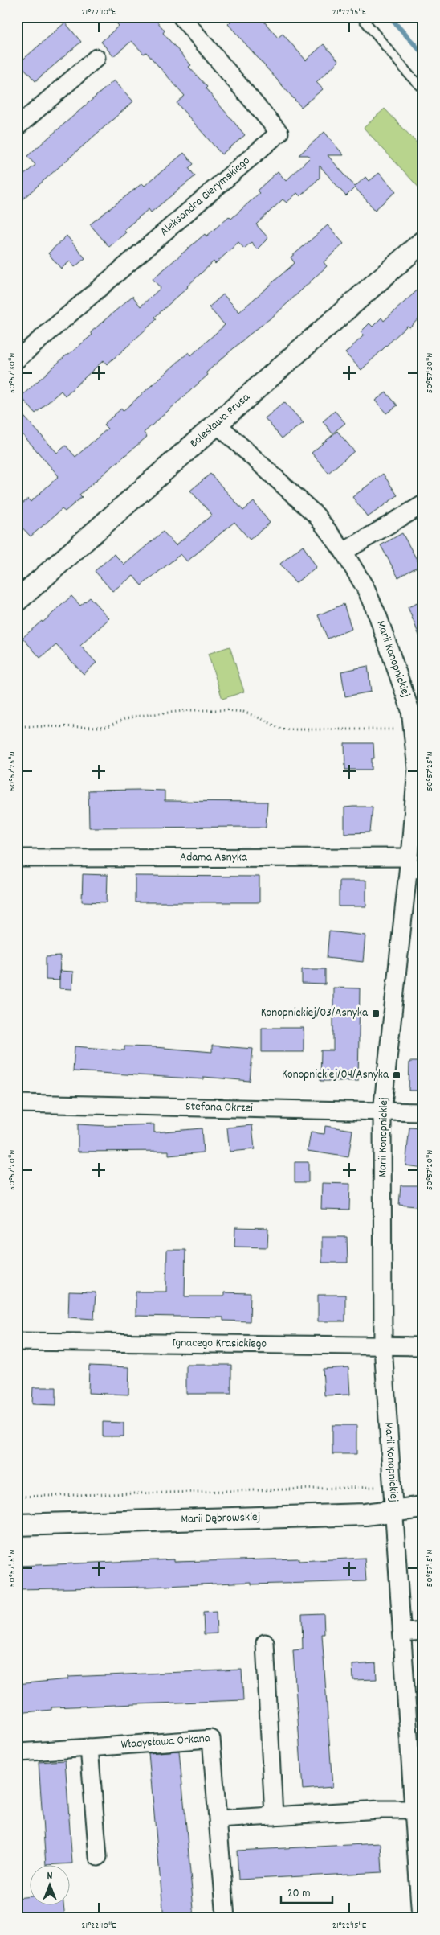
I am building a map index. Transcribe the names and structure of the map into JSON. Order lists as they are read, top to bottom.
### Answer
{
  "streets": {
    "street": [
      "Aleksandra Gierymskiego",
      "Bolesława Prusa",
      "Marii Konopnickiej",
      "Adama Asnyka",
      "Stefana Okrzei",
      "Ignacego Krasickiego",
      "Marii Dąbrowskiej",
      "Władysława Orkana"
    ]
  },
  "crossings": [
    ["Bolesława Prusa", "Marii Konopnickiej"],
    ["Marii Konopnickiej", "Adama Asnyka"],
    ["Marii Konopnickiej", "Stefana Okrzei"],
    ["Marii Konopnickiej", "Ignacego Krasickiego"],
    ["Marii Konopnickiej", "Marii Dąbrowskiej"]
  ],
  "places": {
    "transit": ["Konopnickiej/03/Asnyka", "Konopnickiej/04/Asnyka"]
  },
  "scale_bar": "20 m",
  "north": "top",
  "coordinates": [
    "21°22'10\"E",
    "21°22'15\"E",
    "50°57'30\"N",
    "50°57'25\"N",
    "50°57'20\"N",
    "50°57'15\"N"
  ]
}
